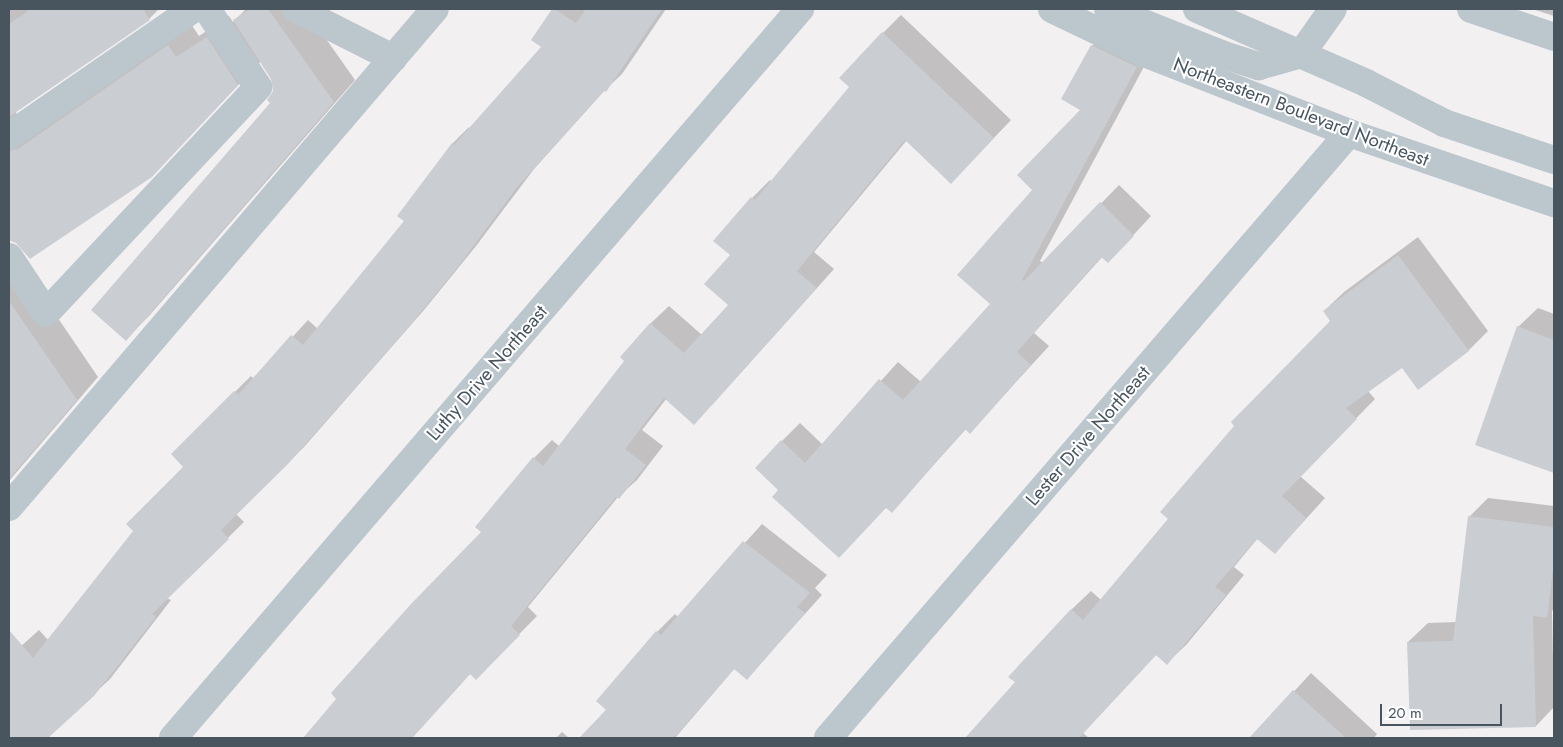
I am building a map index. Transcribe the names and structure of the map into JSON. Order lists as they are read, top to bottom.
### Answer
{
  "streets": {
    "street": ["Northeastern Boulevard Northeast", "Luthy Drive Northeast", "Lester Drive Northeast"]
  },
  "crossings": [
    ["Northeastern Boulevard Northeast", "Lester Drive Northeast"]
  ],
  "scale_bar": "20 m"
}
